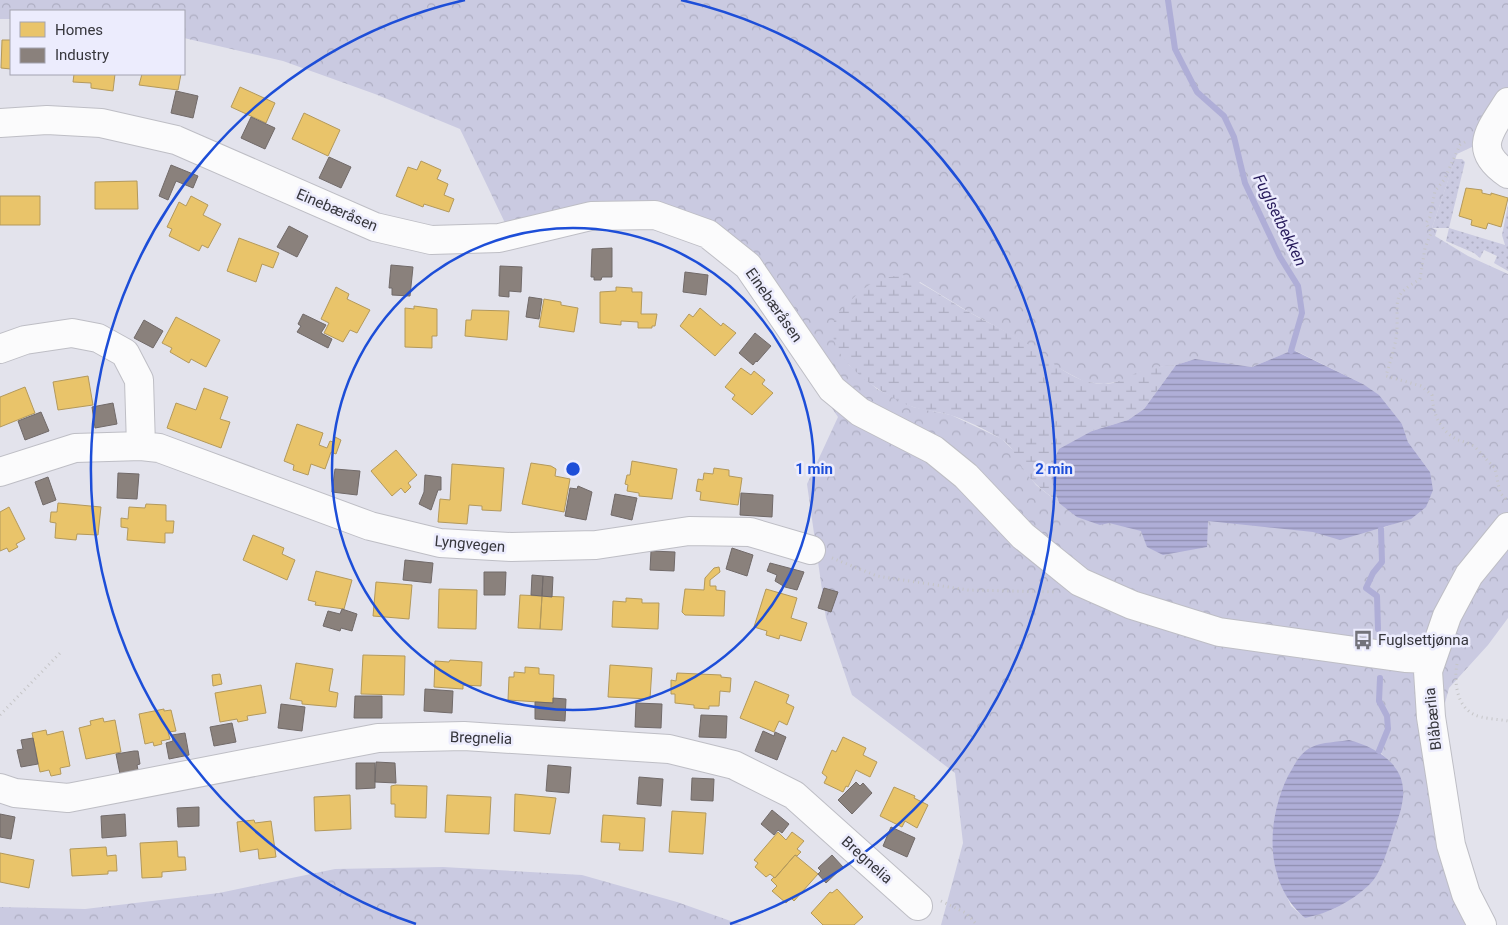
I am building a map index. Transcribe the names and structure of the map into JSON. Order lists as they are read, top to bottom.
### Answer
{
  "streets": {
    "street": [
      "Einebæråsen",
      "Lyngvegen",
      "Blåbærlia",
      "Bregnelia"
    ]
  },
  "crossings": [
    ["Einebæråsen", "Blåbærlia"]
  ],
  "water": ["Fuglsetbekken"],
  "places": {
    "bus stop": ["Fuglsettjønna"]
  },
  "legend": ["Homes", "Industry"],
  "rings": ["1 min", "2 min"]
}
